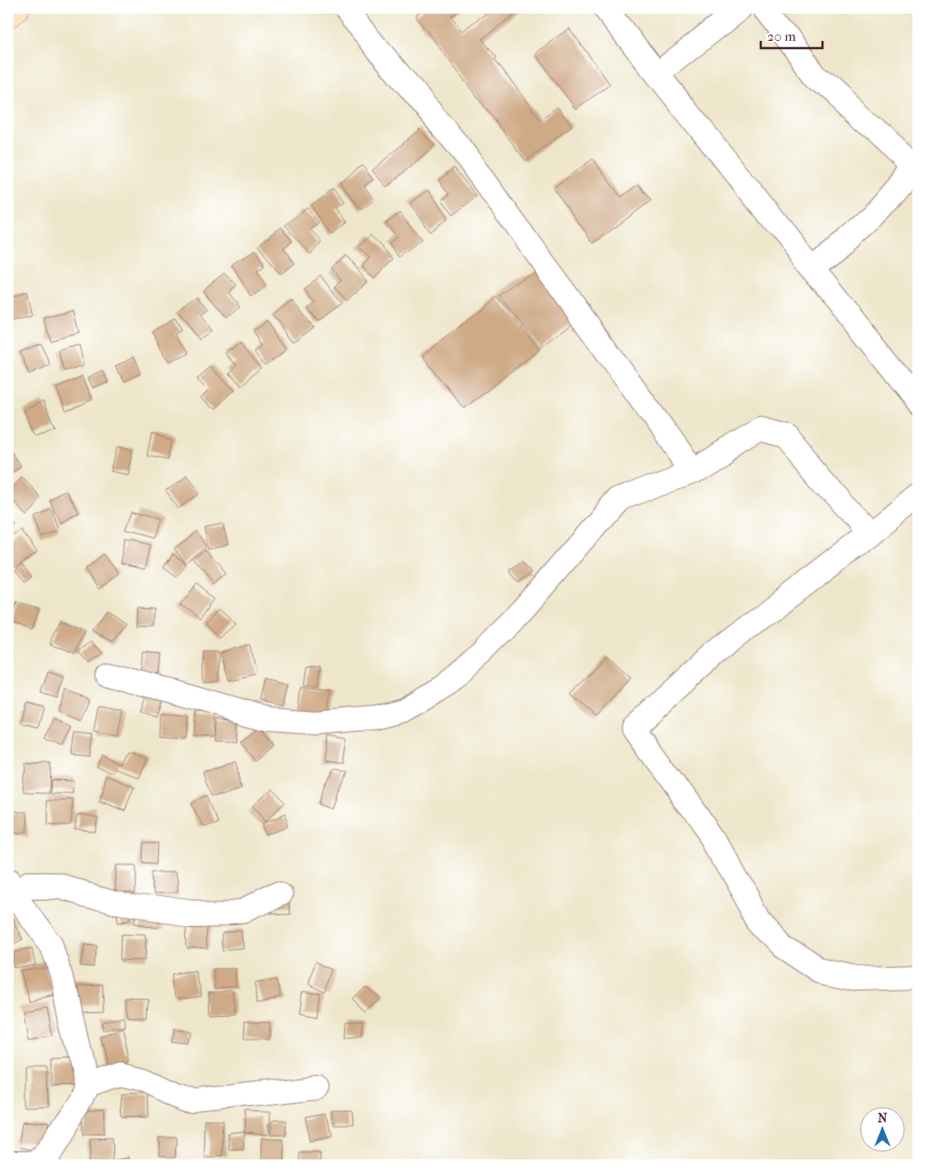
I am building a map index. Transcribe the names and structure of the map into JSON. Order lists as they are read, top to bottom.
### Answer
{
  "scale_bar": "20 m",
  "north": "top"
}
